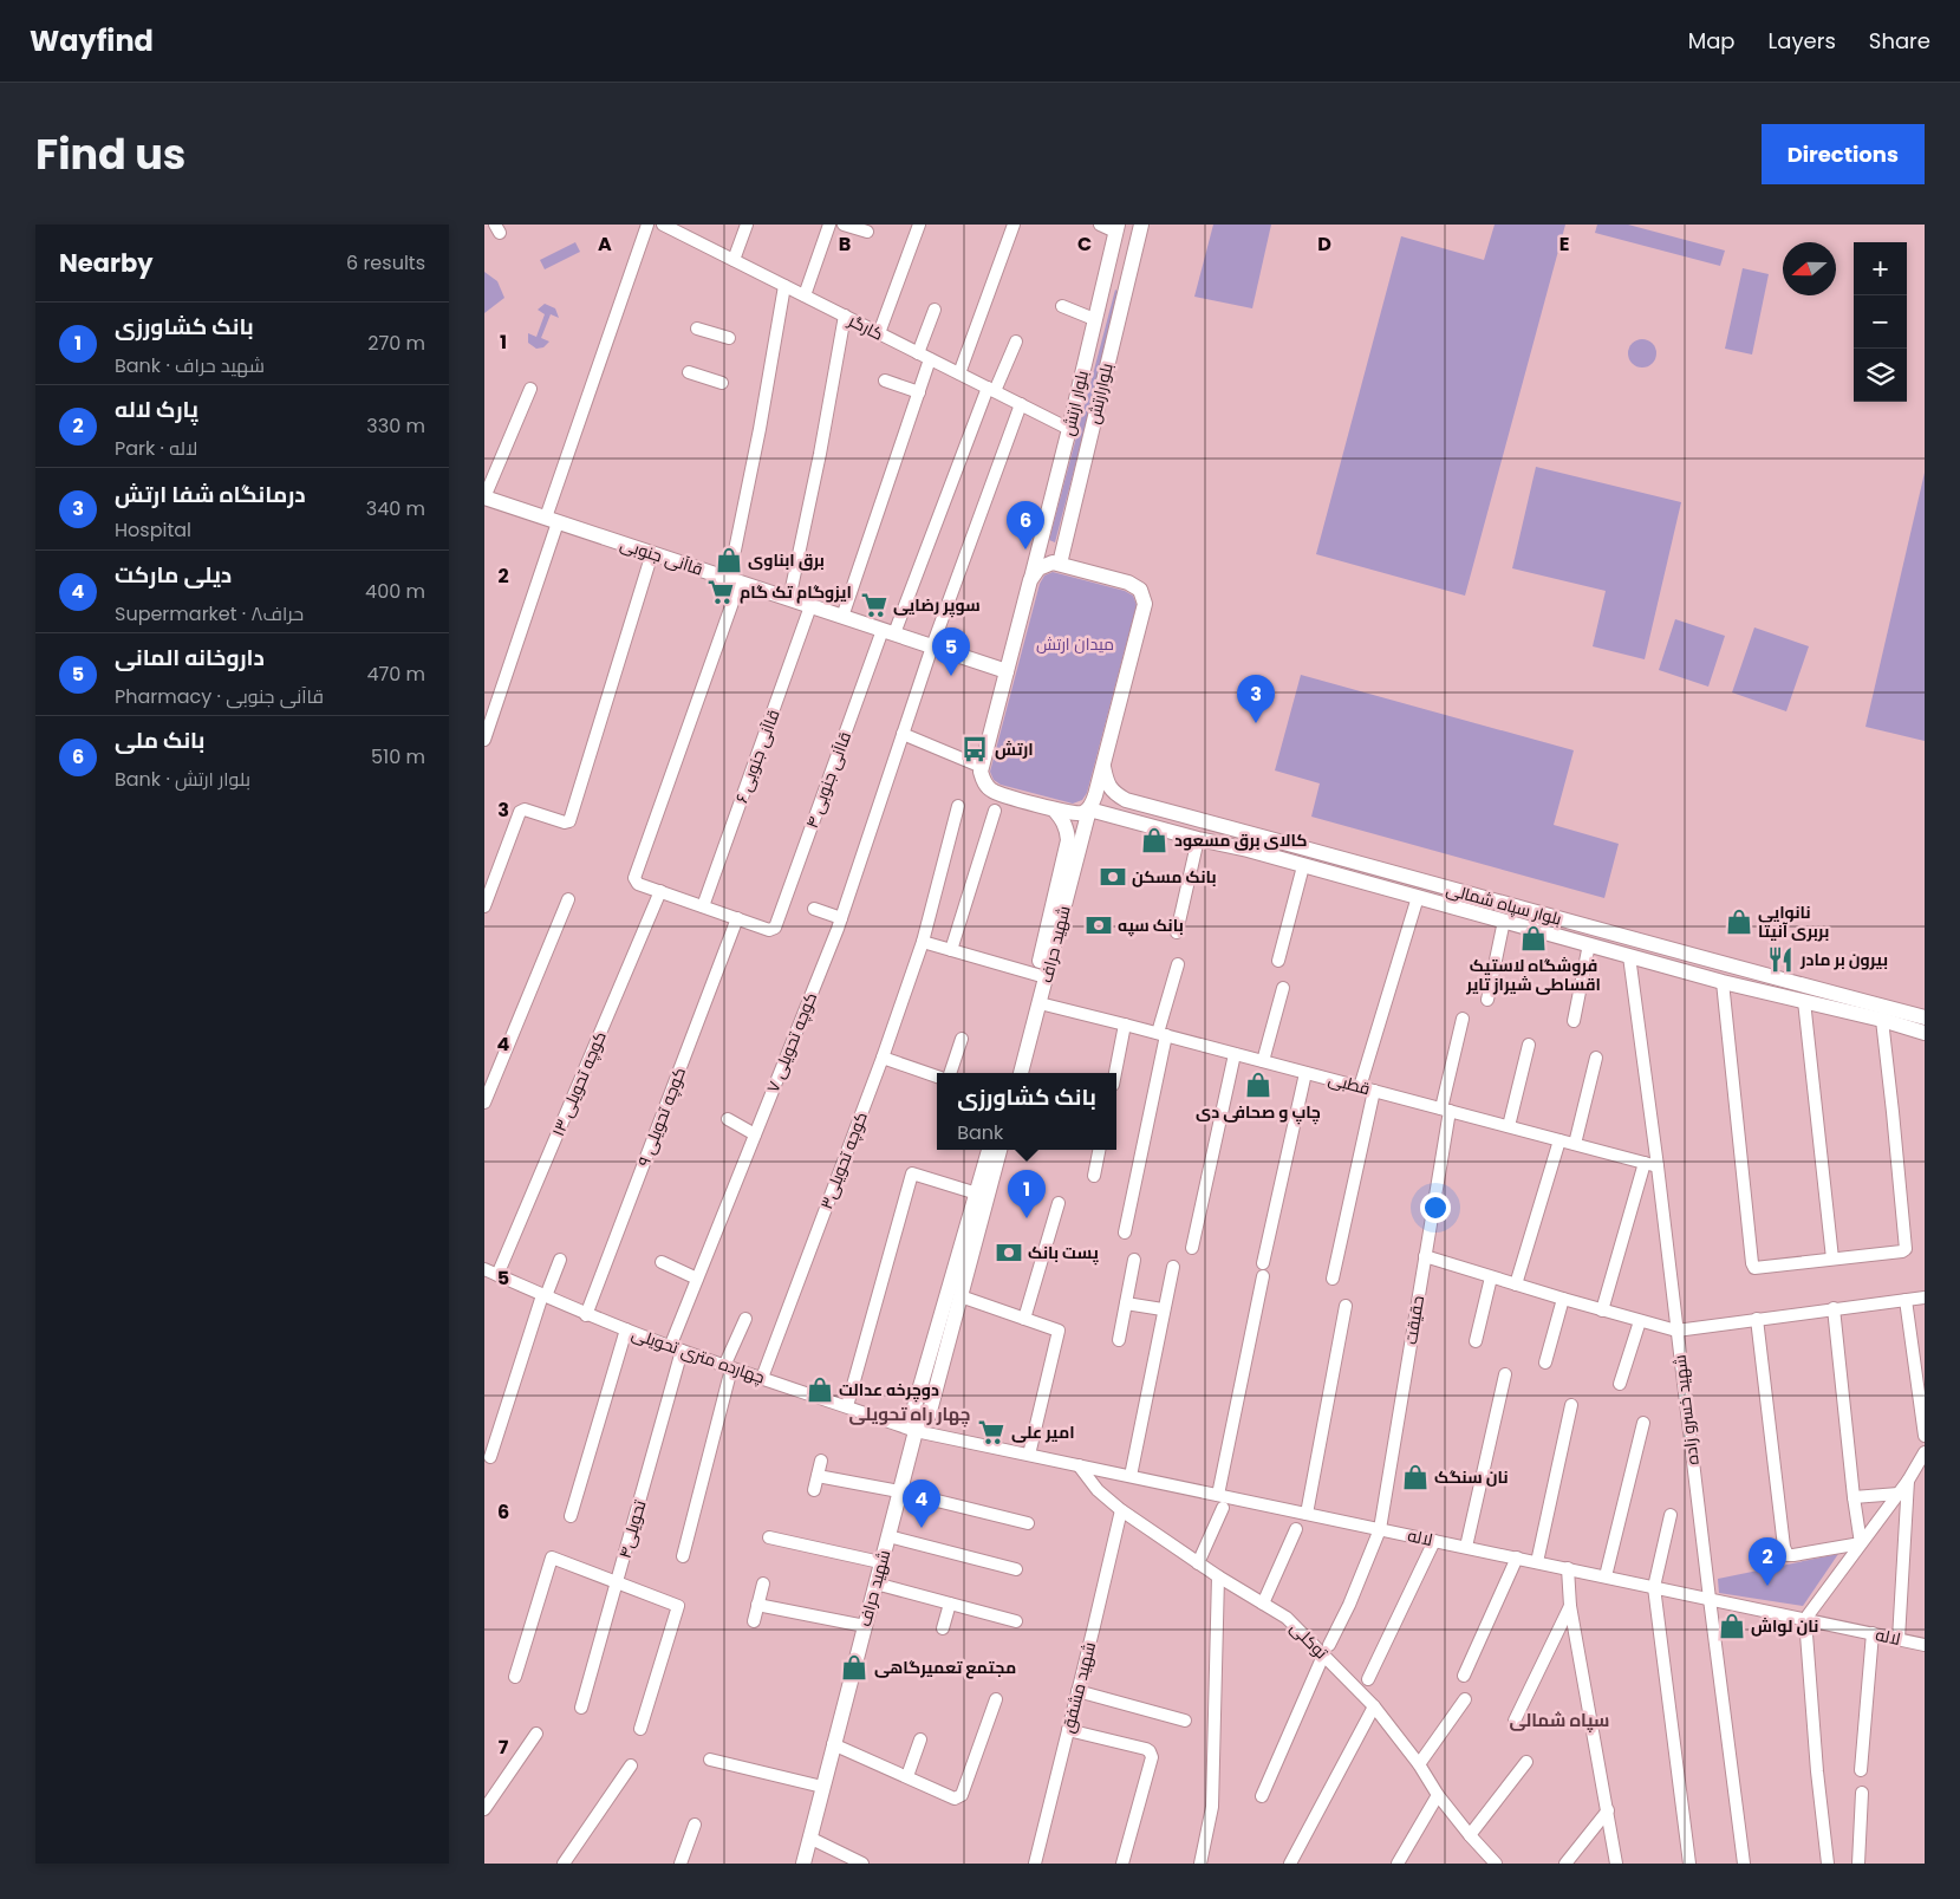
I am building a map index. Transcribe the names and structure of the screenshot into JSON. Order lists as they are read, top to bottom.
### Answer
{
  "streets": {
    "main road": [
      "بلوارارتش",
      "بلوار ارتش",
      "قاآنی جنوبی",
      "بلوار سپاه شمالی",
      "شهید حراف"
    ],
    "street": [
      "کارگر",
      "قاآنی جنوبی ۶",
      "قاآنی جنوبی ۴",
      "کوچه تحویلی ۷",
      "کوچه تحویلی ۱۳",
      "قطبی",
      "کوچه تحویلی ۹",
      "کوچه تحویلی۳",
      "حقیقت",
      "چهارده متری تحویلی",
      "شهید خسرو زاده",
      "تحویلی۴",
      "لاله",
      "توکلی",
      "شهید مشفق"
    ]
  },
  "crossings": [
    ["کارگر", "بلوار ارتش"],
    ["کارگر", "قاآنی جنوبی ۴"],
    ["کارگر", "کوچه تحویلی ۷"],
    ["قاآنی جنوبی", "قاآنی جنوبی ۶"],
    ["قاآنی جنوبی", "قاآنی جنوبی ۴"],
    ["قاآنی جنوبی", "کوچه تحویلی ۷"],
    ["قاآنی جنوبی ۴", "کوچه تحویلی ۹"],
    ["بلوار سپاه شمالی", "شهید حراف"],
    ["بلوار سپاه شمالی", "شهید خسرو زاده"],
    ["شهید حراف", "قطبی"],
    ["شهید حراف", "چهارده متری تحویلی"],
    ["شهید حراف", "لاله"],
    ["کوچه تحویلی ۷", "چهارده متری تحویلی"],
    ["کوچه تحویلی ۷", "تحویلی۴"],
    ["کوچه تحویلی ۱۳", "چهارده متری تحویلی"],
    ["قطبی", "حقیقت"],
    ["قطبی", "شهید خسرو زاده"],
    ["کوچه تحویلی ۹", "چهارده متری تحویلی"],
    ["کوچه تحویلی۳", "چهارده متری تحویلی"],
    ["حقیقت", "لاله"],
    ["حقیقت", "توکلی"],
    ["چهارده متری تحویلی", "تحویلی۴"],
    ["چهارده متری تحویلی", "لاله"],
    ["شهید خسرو زاده", "لاله"],
    ["لاله", "توکلی"],
    ["توکلی", "شهید مشفق"]
  ],
  "districts": ["چهار راه تحویلی", "سپاه شمالی"],
  "parks": ["میدان ارتش"],
  "places": {
    "shop": [
      "برق ابناوی",
      "کالای برق مسعود",
      "نانوایی بربری آنیتا",
      "فروشگاه لاستیک اقساطی شیراز تایر",
      "چاپ و صحافی دی",
      "دوچرخه عدالت",
      "نان سنگک",
      "نان لواش",
      "مجتمع تعمیرگاهی"
    ],
    "supermarket": ["ایزوگام تک گام", "سوپر رضایی", "امیر علی"],
    "bus stop": ["ارتش"],
    "bank": ["بانک مسکن", "بانک سپه", "پست بانک"],
    "restaurant": ["بیرون بر مادر"]
  },
  "north": "left",
  "page": {
    "header": "Wayfind",
    "nav": ["Map", "Layers", "Share"],
    "title": "Find us",
    "buttons": "Directions",
    "heading": ["Nearby", "6 results"],
    "map_buttons": ["+", "−"],
    "list": [
      {
        "mark": "1",
        "name": "بانک کشاورزی",
        "note": "Bank · شهید حراف",
        "value": "270 m"
      },
      {
        "mark": "2",
        "name": "پارک لاله",
        "note": "Park · لاله",
        "value": "330 m"
      },
      {
        "mark": "3",
        "name": "درمانگاه شفا ارتش",
        "note": "Hospital",
        "value": "340 m"
      },
      {
        "mark": "4",
        "name": "دیلی مارکت",
        "note": "Supermarket · حراف۸",
        "value": "400 m"
      },
      {
        "mark": "5",
        "name": "داروخانه المانی",
        "note": "Pharmacy · قاآنی جنوبی",
        "value": "470 m"
      },
      {
        "mark": "6",
        "name": "بانک ملی",
        "note": "Bank · بلوار ارتش",
        "value": "510 m"
      }
    ],
    "pins": [
      "6",
      "5",
      "3",
      "1",
      "4",
      "2"
    ],
    "popup": ["بانک کشاورزی", "Bank"]
  },
  "grid": {
    "columns": [
      "A",
      "B",
      "C",
      "D",
      "E"
    ],
    "rows": [
      "1",
      "2",
      "3",
      "4",
      "5",
      "6",
      "7"
    ]
  }
}
